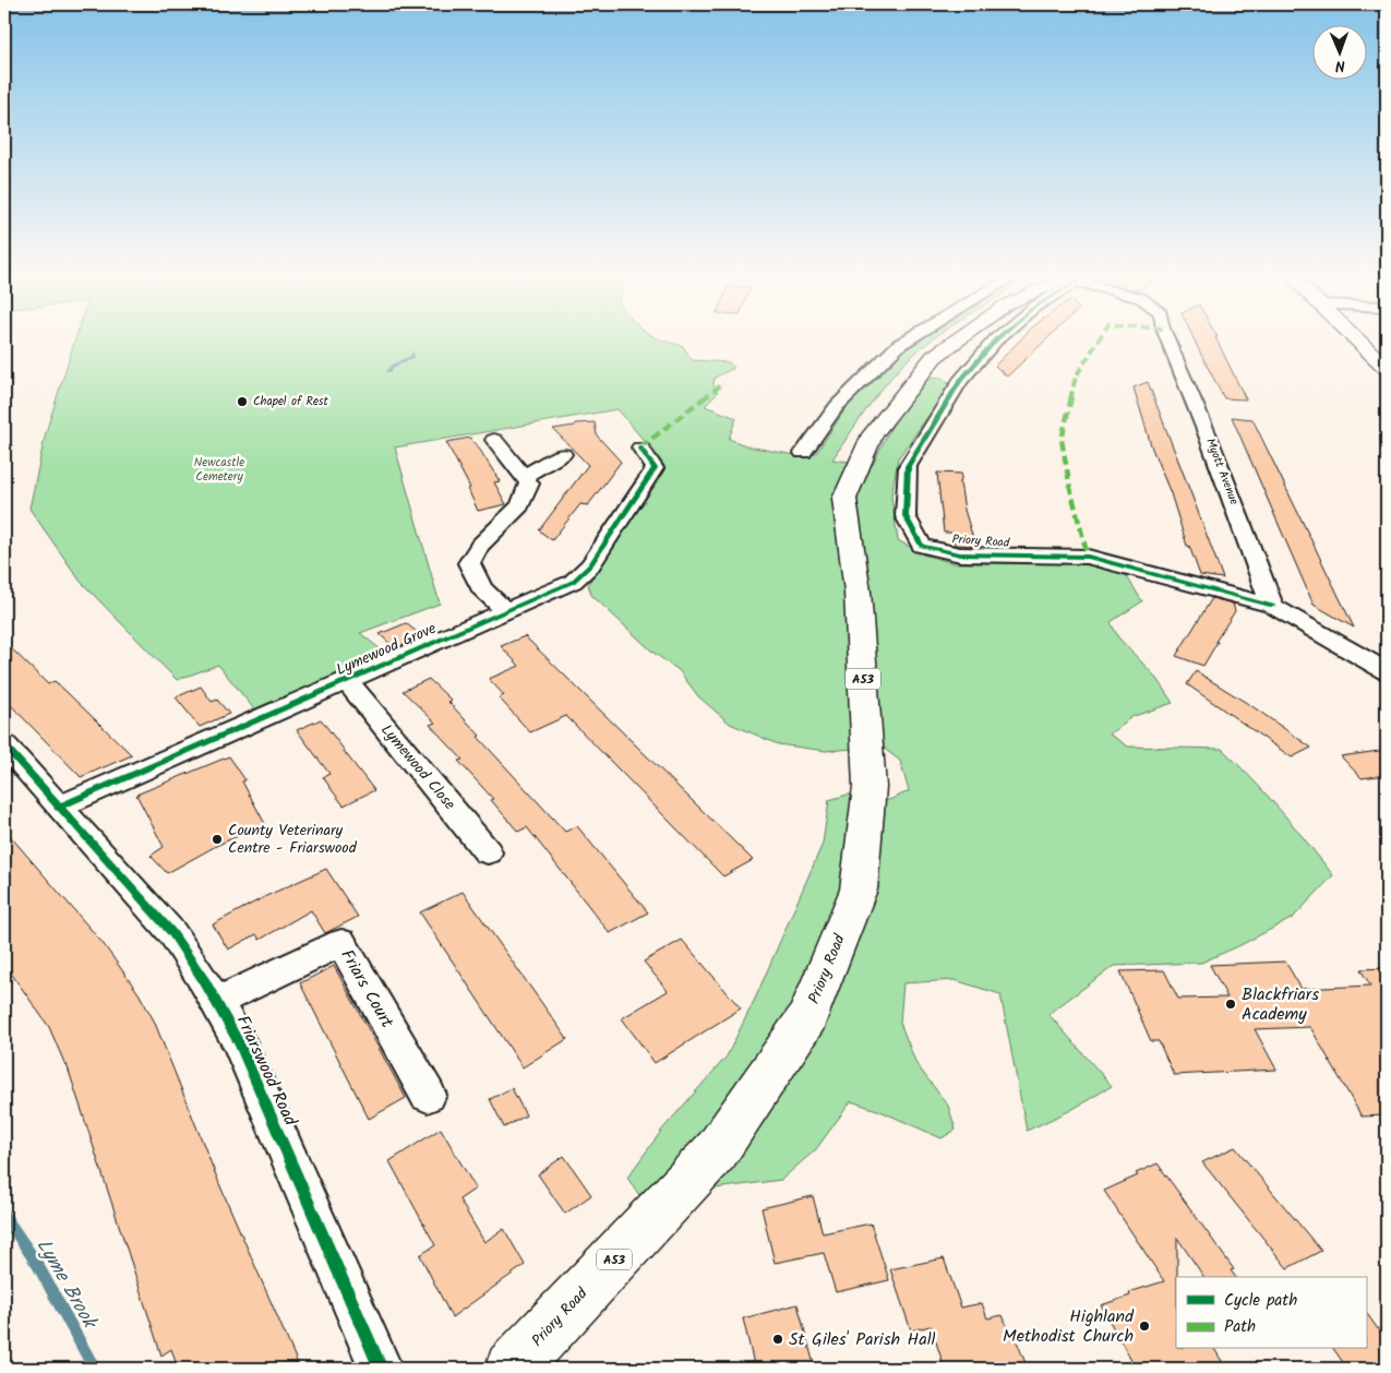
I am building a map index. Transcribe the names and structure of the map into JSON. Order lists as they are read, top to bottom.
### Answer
{
  "streets": {
    "main road": ["Priory Road", "A53"],
    "street": [
      "Myott Avenue",
      "Lymewood Grove",
      "Lymewood Close",
      "Friars Court",
      "Friarswood Road"
    ]
  },
  "crossings": [
    ["Myott Avenue", "Priory Road"],
    ["Lymewood Grove", "Lymewood Close"],
    ["Lymewood Grove", "Friarswood Road"],
    ["Friars Court", "Friarswood Road"]
  ],
  "water": ["Lyme Brook"],
  "parks": ["Newcastle Cemetery"],
  "places": [
    "Chapel of Rest",
    "County Veterinary Centre - Friarswood",
    "Blackfriars Academy",
    "Highland Methodist Church",
    "St Giles' Parish Hall"
  ],
  "legend": ["Cycle path", "Path"],
  "north": "bottom"
}
